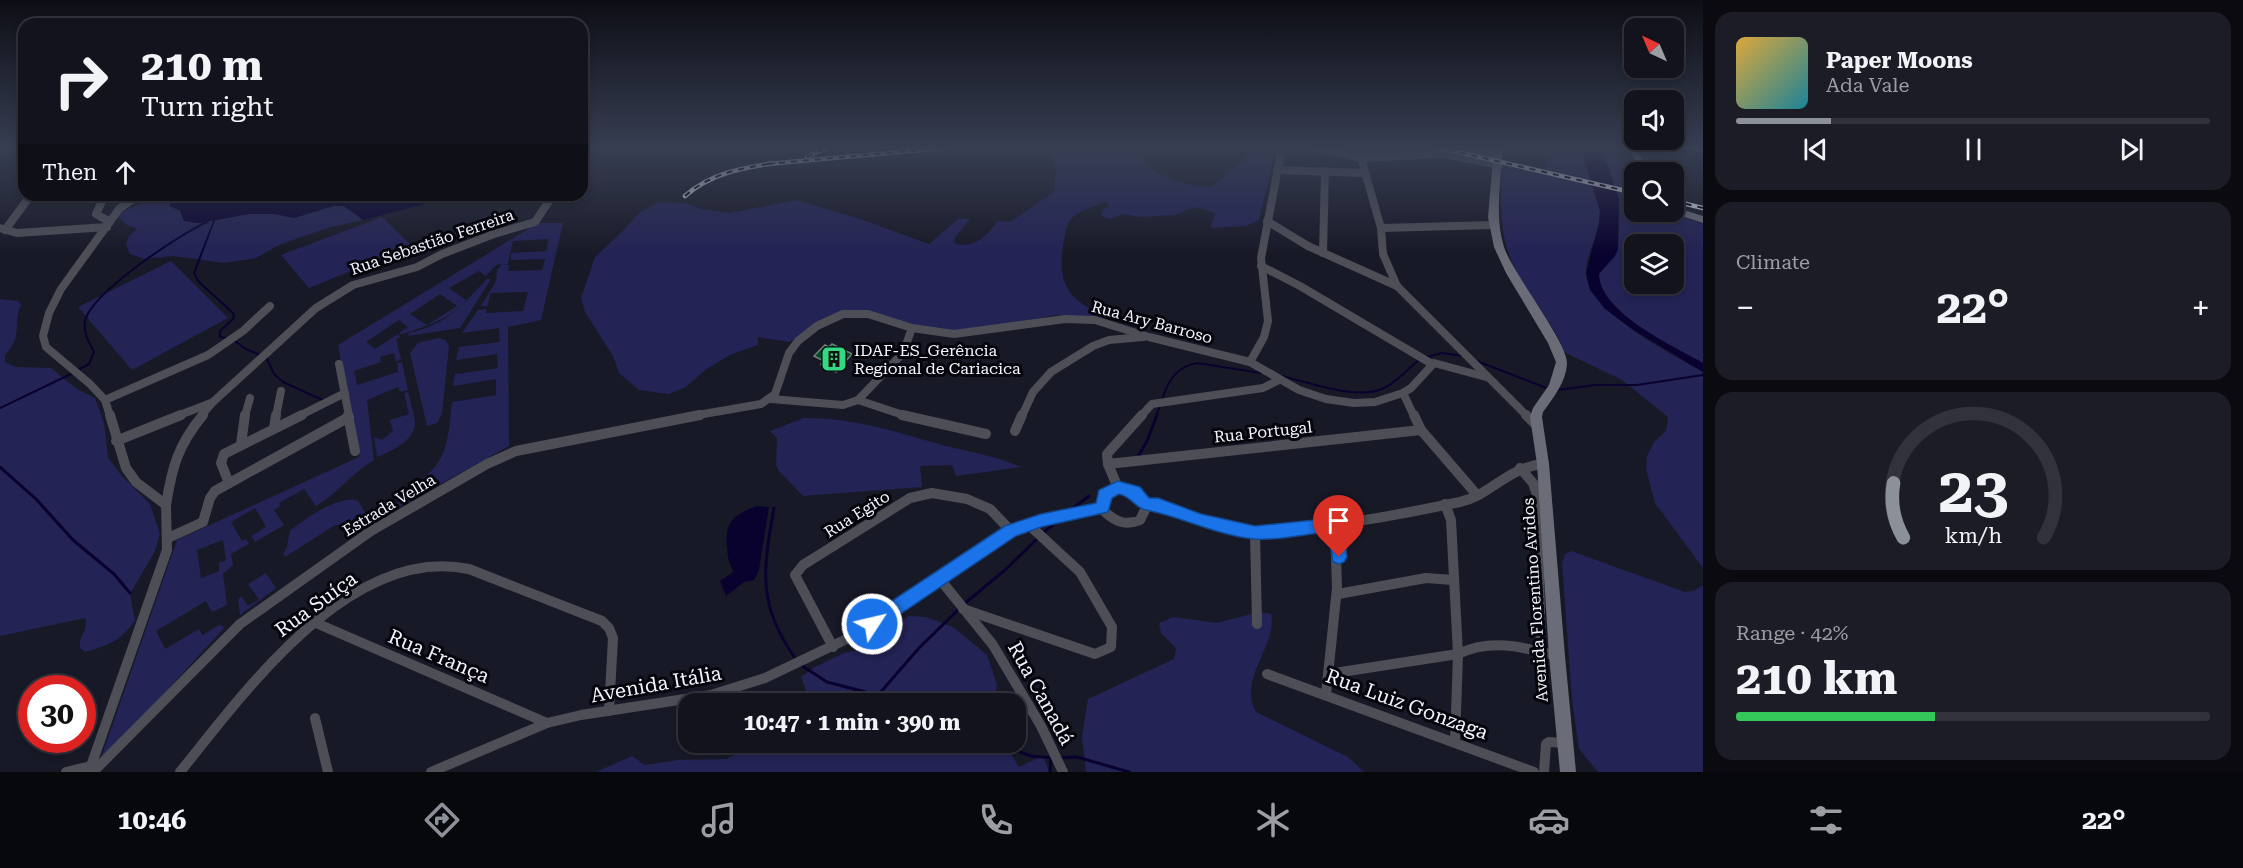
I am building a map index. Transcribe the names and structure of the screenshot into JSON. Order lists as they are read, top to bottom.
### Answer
{
  "streets": {
    "street": [
      "Rua Sebastião Ferreira",
      "Rua Ary Barroso",
      "Rua Portugal",
      "Estrada Velha",
      "Rua Egito",
      "Avenida Florentino Avidos",
      "Rua Suíça",
      "Rua França",
      "Avenida Itália",
      "Rua Canadá",
      "Rua Luiz Gonzaga"
    ]
  },
  "crossings": [
    ["Rua Sebastião Ferreira", "Estrada Velha"],
    ["Rua Ary Barroso", "Estrada Velha"],
    ["Rua Egito", "Avenida Itália"],
    ["Rua Suíça", "Rua França"],
    ["Rua Suíça", "Avenida Itália"],
    ["Rua França", "Avenida Itália"],
    ["Avenida Itália", "Rua Canadá"]
  ],
  "places": {
    "building": ["IDAF-ES_Gerência Regional de Cariacica"]
  },
  "north": "top left",
  "page": {
    "turn": ["210 m", "Turn right"],
    "song": ["Paper Moons", "Ada Vale"],
    "then": "Then",
    "tile": [
      "Climate",
      ["Range · 42%", "210 km"]
    ],
    "heat": ["−", "22°", "+"],
    "limit": "30",
    "trip": "10:47 · 1 min · 390 m",
    "tabs": ["10:46", "22°"],
    "gauge": ["23", "km/h"]
  }
}
